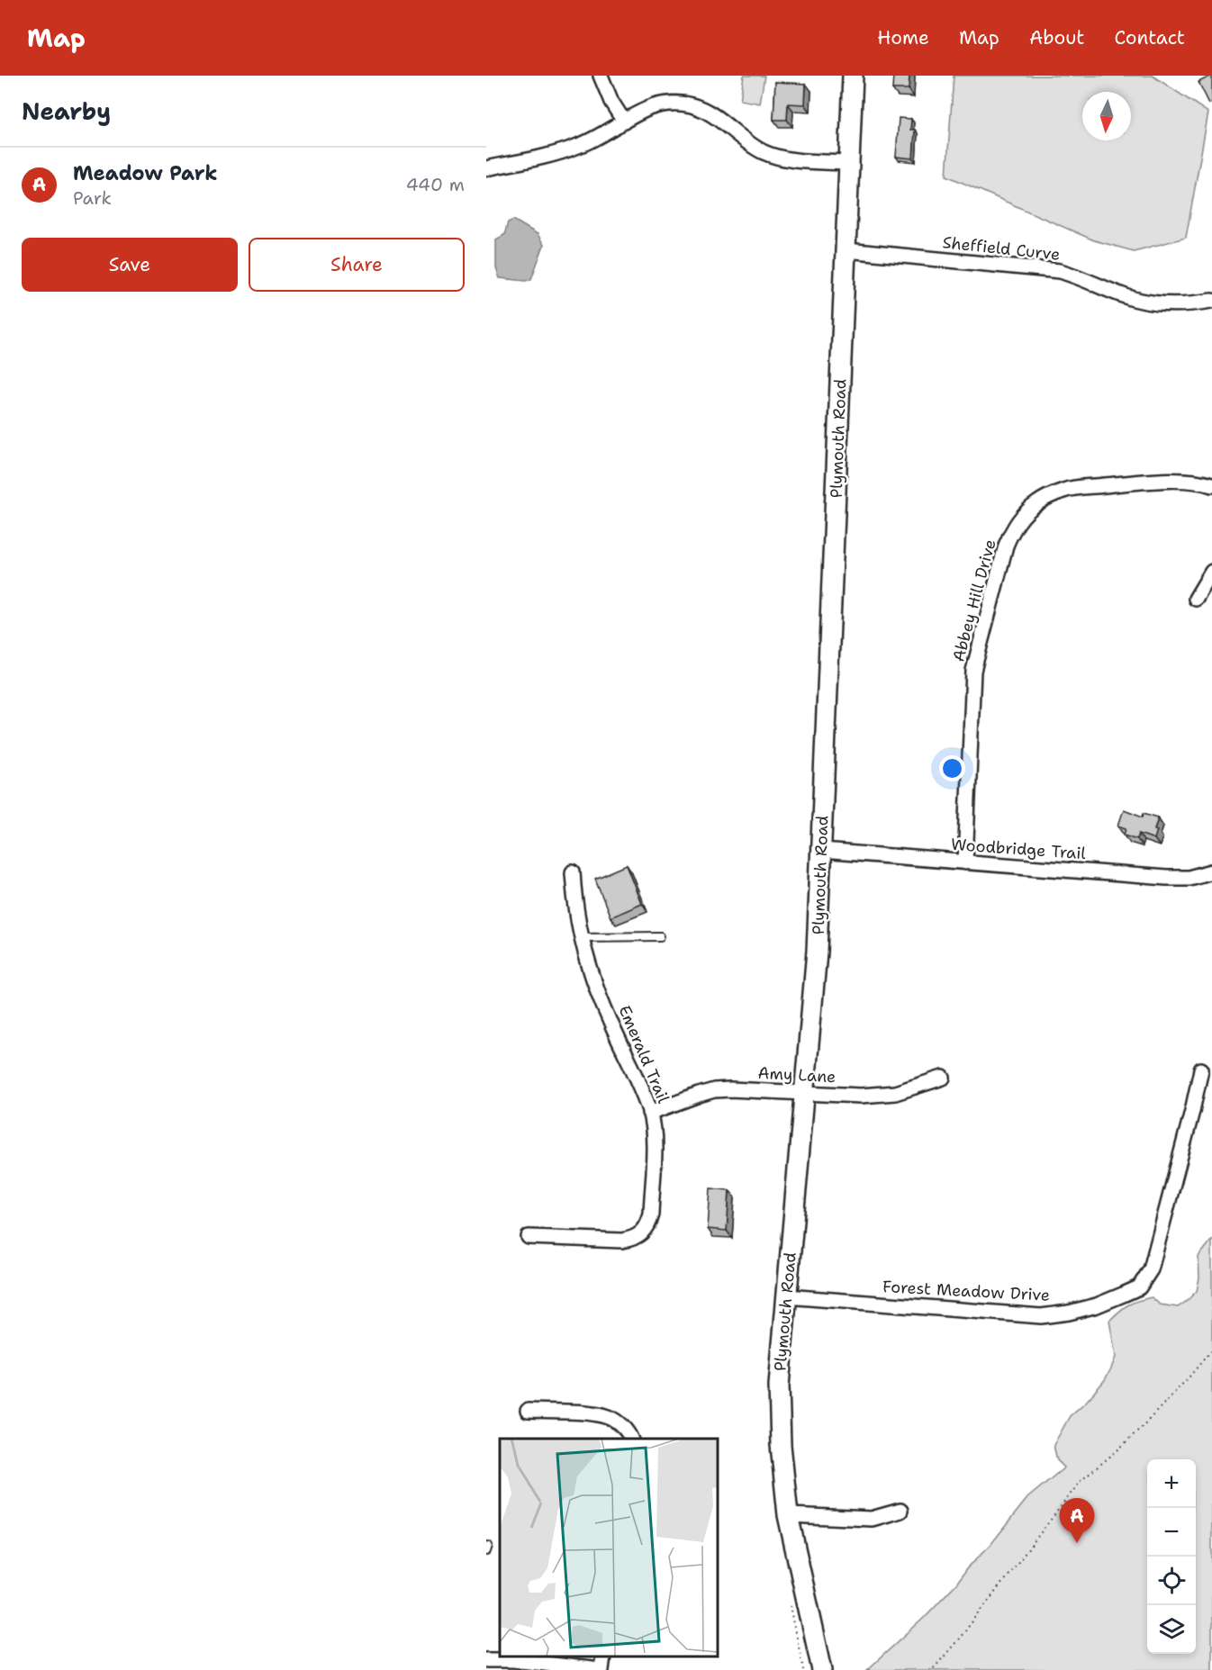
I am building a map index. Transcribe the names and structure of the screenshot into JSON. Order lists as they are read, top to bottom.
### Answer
{
  "streets": {
    "main road": ["Plymouth Road"],
    "street": [
      "Sheffield Curve",
      "Abbey Hill Drive",
      "Woodbridge Trail",
      "Emerald Trail",
      "Amy Lane",
      "Forest Meadow Drive"
    ]
  },
  "crossings": [
    ["Sheffield Curve", "Plymouth Road"],
    ["Plymouth Road", "Woodbridge Trail"],
    ["Plymouth Road", "Amy Lane"],
    ["Plymouth Road", "Forest Meadow Drive"],
    ["Abbey Hill Drive", "Woodbridge Trail"],
    ["Emerald Trail", "Amy Lane"]
  ],
  "north": "bottom",
  "page": {
    "header": "Map",
    "nav": [
      "Home",
      "Map",
      "About",
      "Contact"
    ],
    "heading": "Nearby",
    "list": [
      {
        "mark": "A",
        "name": "Meadow Park",
        "note": "Park",
        "value": "440 m"
      }
    ],
    "buttons": ["Save", "Share"],
    "map_buttons": ["+", "−"],
    "pins": "A"
  }
}
